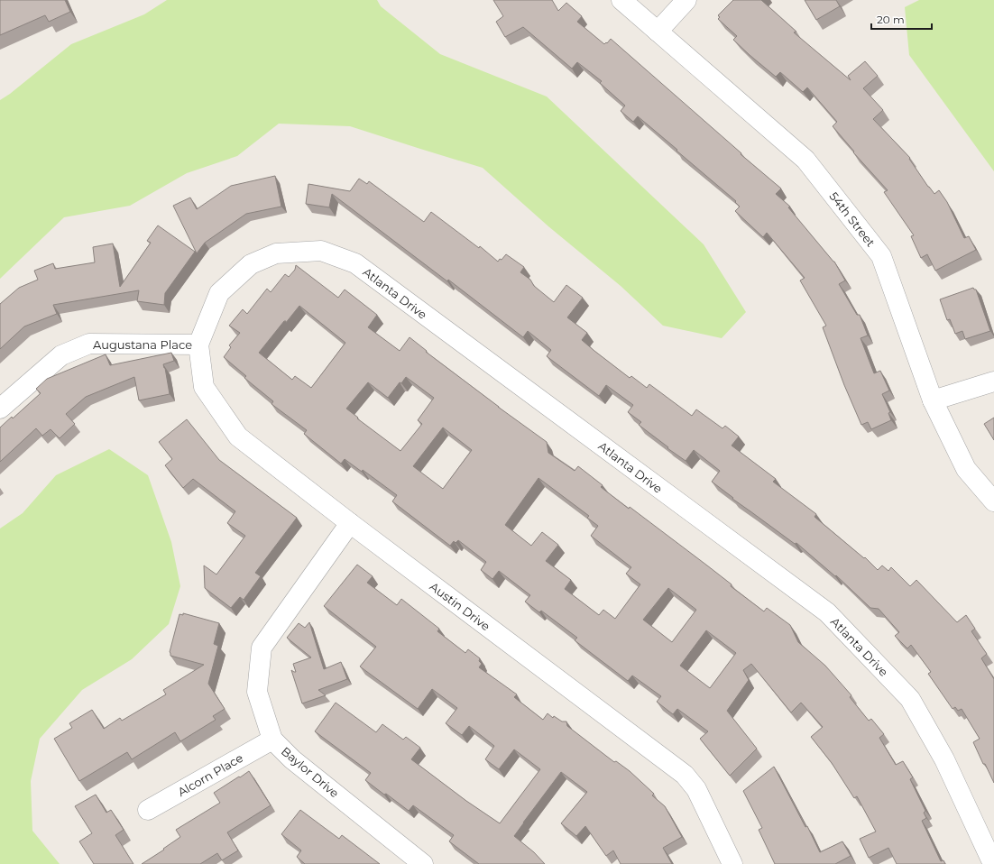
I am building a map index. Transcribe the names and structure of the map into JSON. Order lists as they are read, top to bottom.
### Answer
{
  "streets": {
    "street": [
      "54th Street",
      "Atlanta Drive",
      "Augustana Place",
      "Austin Drive",
      "Baylor Drive",
      "Alcorn Place"
    ]
  },
  "crossings": [
    ["Atlanta Drive", "Augustana Place"],
    ["Atlanta Drive", "Austin Drive"],
    ["Augustana Place", "Austin Drive"],
    ["Austin Drive", "Baylor Drive"],
    ["Baylor Drive", "Alcorn Place"]
  ],
  "scale_bar": "20 m"
}
